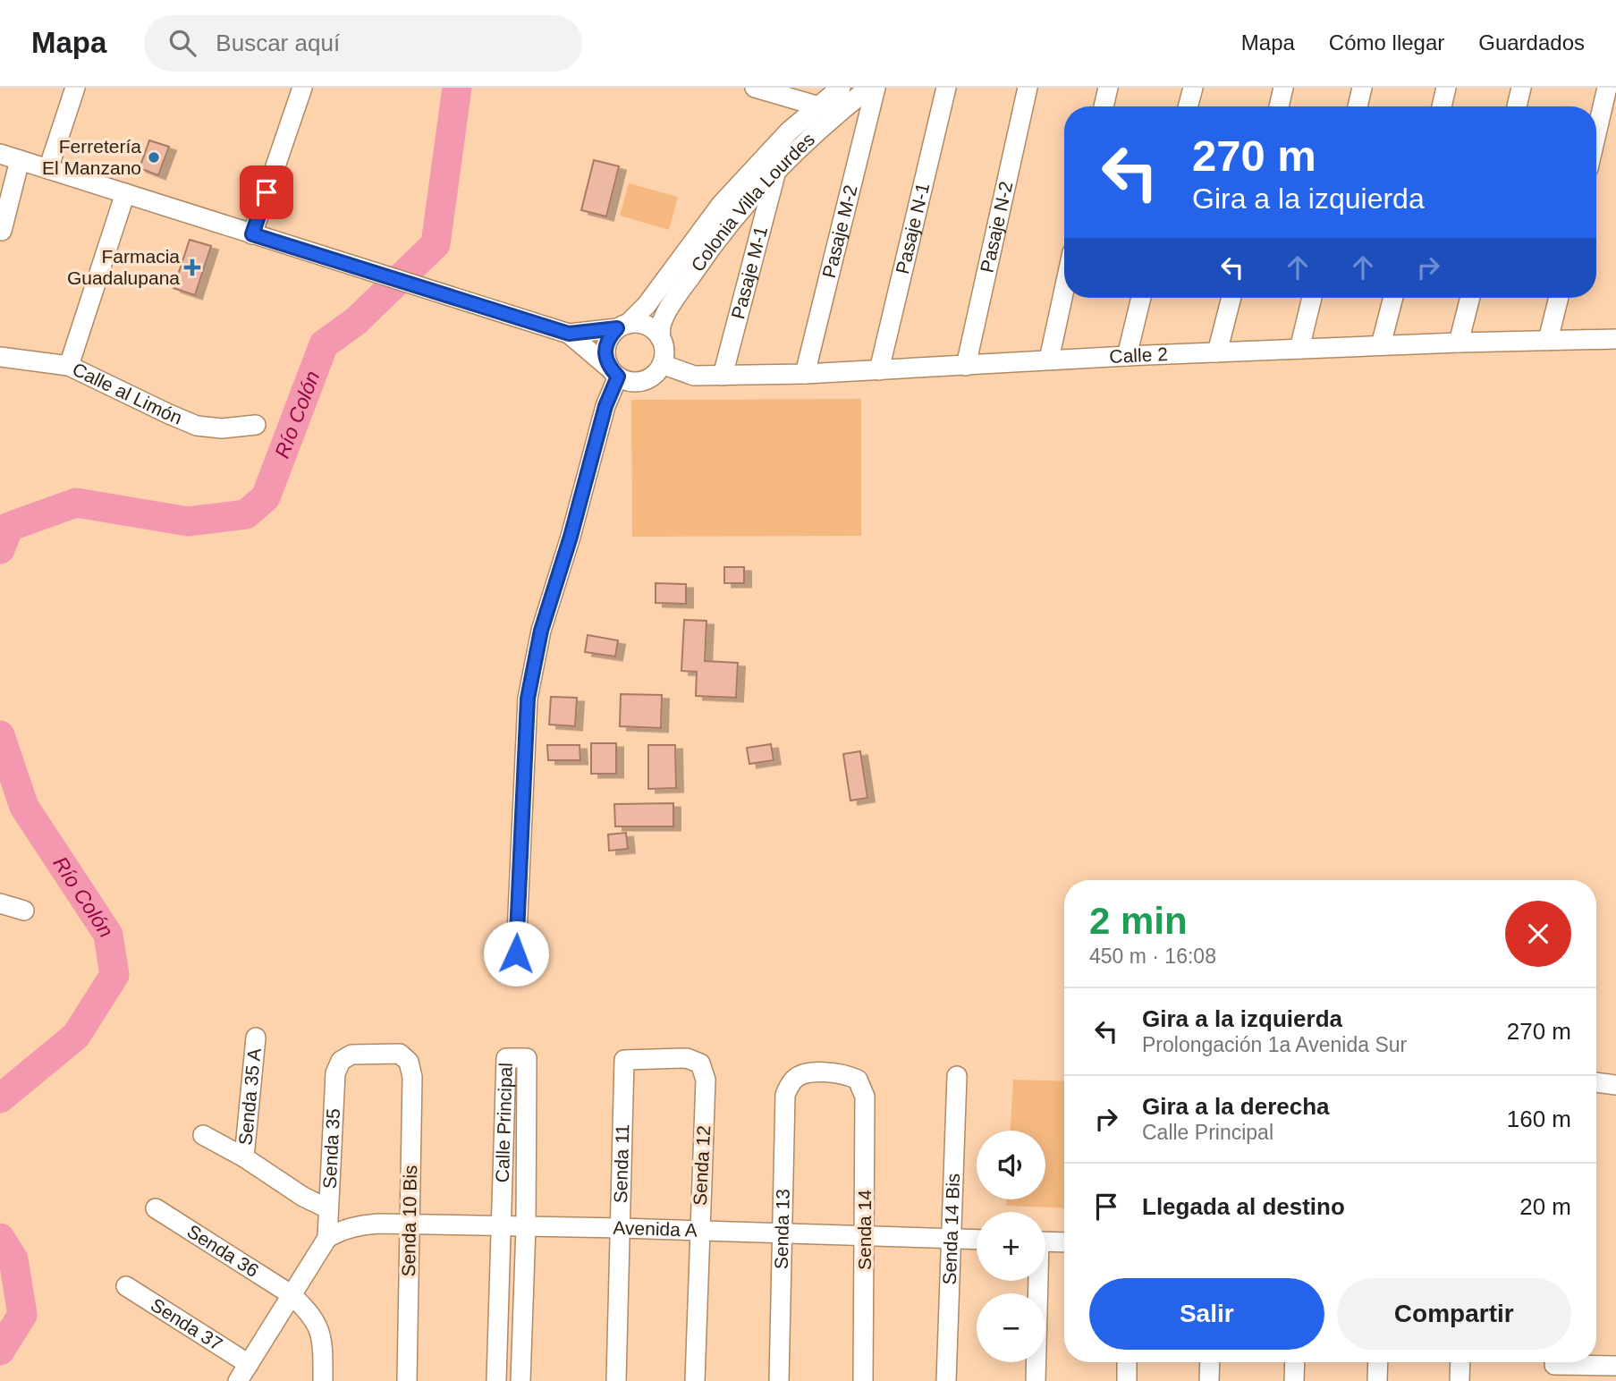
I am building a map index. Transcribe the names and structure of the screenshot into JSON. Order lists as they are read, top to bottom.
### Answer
{
  "streets": {
    "street": [
      "Colonia Villa Lourdes",
      "Pasaje N-2",
      "Pasaje N-1",
      "Pasaje M-2",
      "Pasaje M-1",
      "Calle 2",
      "Calle al Limón",
      "Senda 35 A",
      "Calle Principal",
      "Senda 35",
      "Senda 11",
      "Senda 12",
      "Senda 10 Bis",
      "Senda 13",
      "Senda 14 Bis",
      "Avenida A",
      "Senda 14",
      "Senda 36",
      "Senda 37"
    ]
  },
  "crossings": [
    ["Colonia Villa Lourdes", "Pasaje M-1"],
    ["Colonia Villa Lourdes", "Calle 2"],
    ["Pasaje N-2", "Calle 2"],
    ["Pasaje N-1", "Calle 2"],
    ["Pasaje M-2", "Calle 2"],
    ["Pasaje M-1", "Calle 2"],
    ["Calle Principal", "Avenida A"],
    ["Senda 35", "Senda 10 Bis"],
    ["Senda 35", "Avenida A"],
    ["Senda 11", "Senda 12"],
    ["Senda 11", "Avenida A"],
    ["Senda 12", "Avenida A"],
    ["Senda 10 Bis", "Avenida A"],
    ["Senda 13", "Avenida A"],
    ["Senda 13", "Senda 14"],
    ["Senda 14 Bis", "Avenida A"],
    ["Avenida A", "Senda 14"]
  ],
  "water": ["Río Colón"],
  "places": {
    "other": ["Ferretería El Manzano"],
    "health": ["Farmacia Guadalupana"]
  },
  "page": {
    "header": "Mapa",
    "search": "Buscar aquí",
    "nav": ["Mapa", "Cómo llegar", "Guardados"],
    "turn": ["270 m", "Gira a la izquierda"],
    "heading": ["2 min", "450 m · 16:08"],
    "list": [
      {
        "name": "Gira a la izquierda",
        "note": "Prolongación 1a Avenida Sur",
        "value": "270 m"
      },
      {
        "name": "Gira a la derecha",
        "note": "Calle Principal",
        "value": "160 m"
      },
      {
        "name": "Llegada al destino",
        "value": "20 m"
      }
    ],
    "map_buttons": ["+", "−"],
    "buttons": ["Salir", "Compartir"]
  }
}
